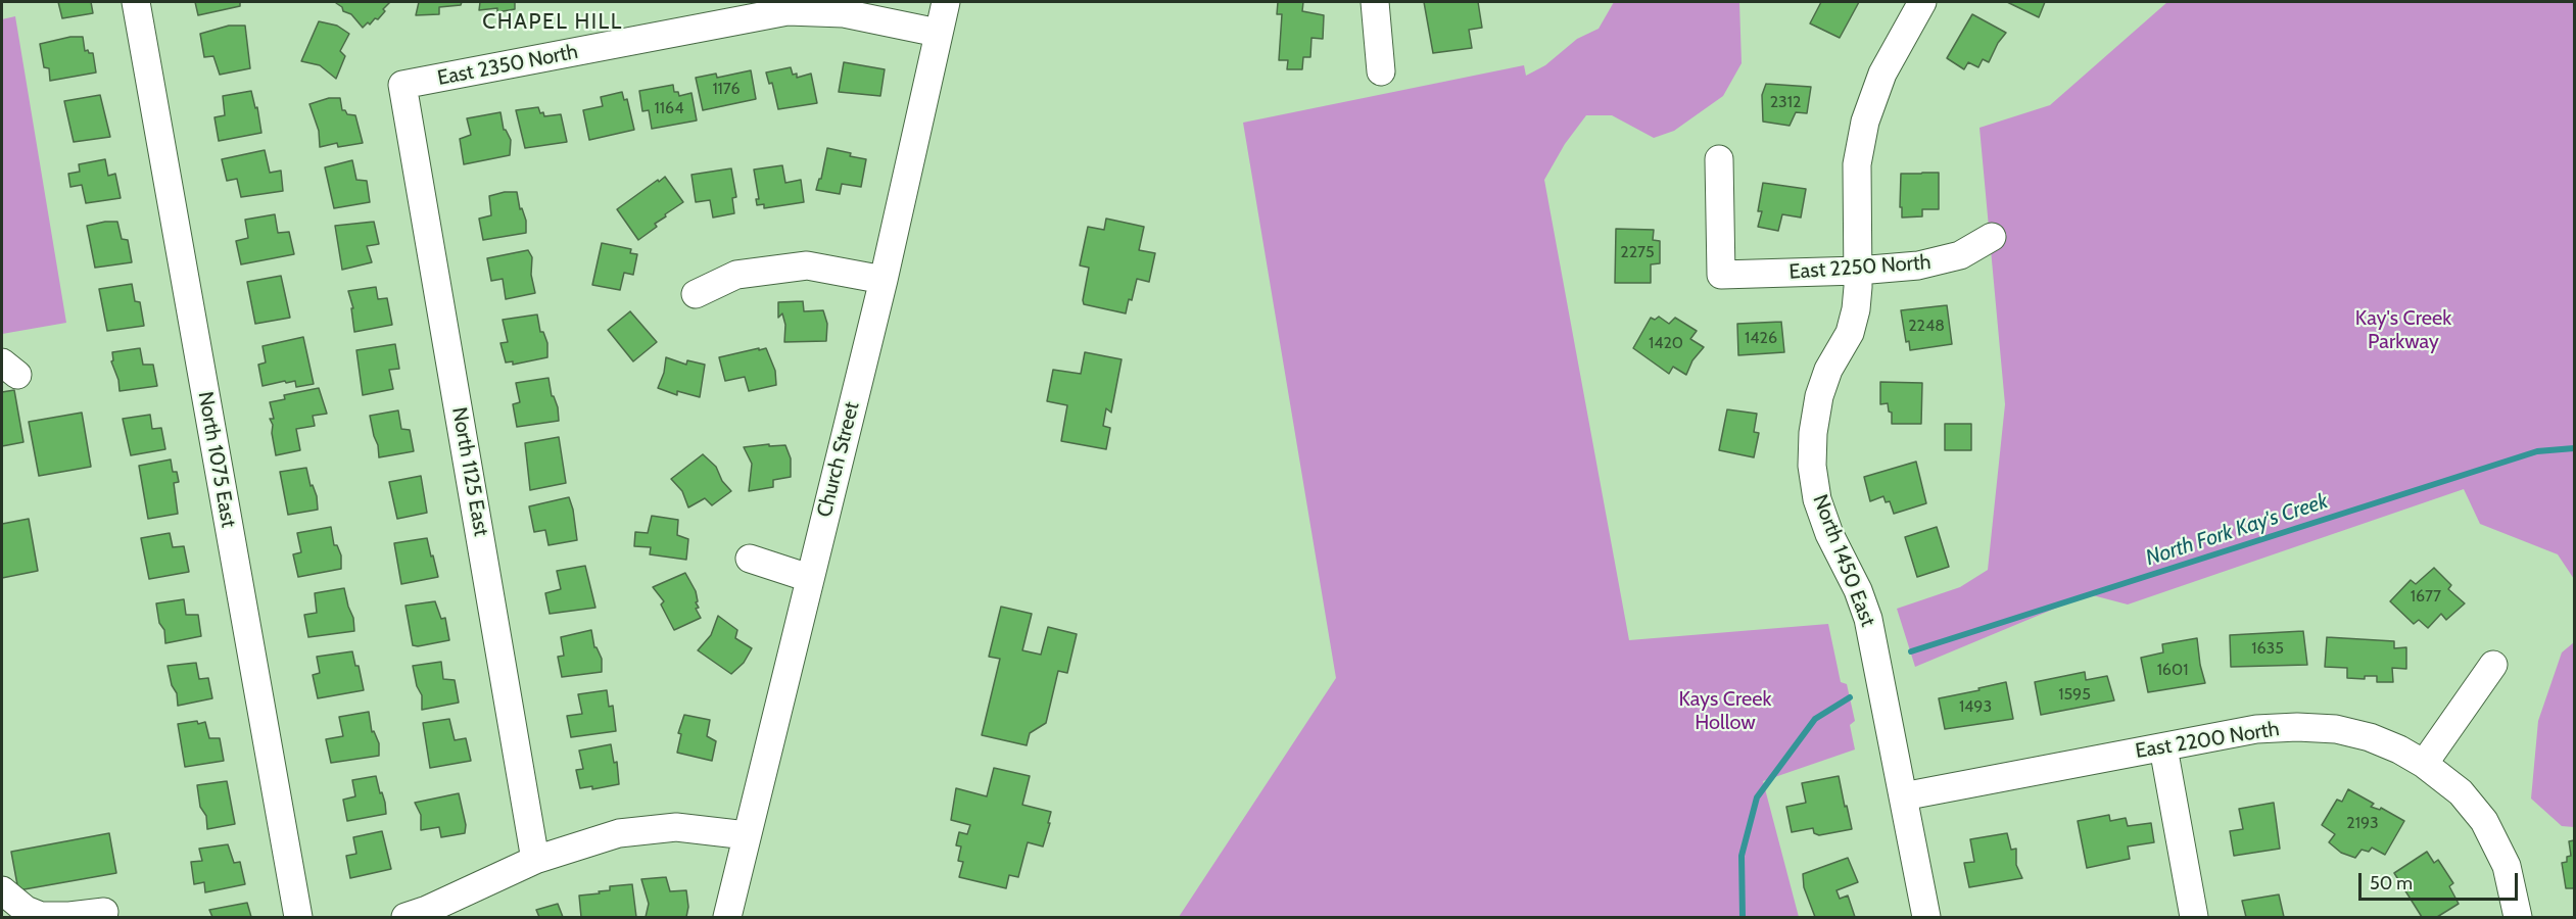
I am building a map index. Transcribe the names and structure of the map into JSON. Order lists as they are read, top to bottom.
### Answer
{
  "streets": {
    "street": [
      "East 2350 North",
      "East 2250 North",
      "North 1075 East",
      "Church Street",
      "North 1125 East",
      "North 1450 East",
      "East 2200 North"
    ]
  },
  "crossings": [
    ["East 2350 North", "Church Street"],
    ["East 2350 North", "North 1125 East"],
    ["East 2250 North", "North 1450 East"],
    ["North 1450 East", "East 2200 North"]
  ],
  "districts": ["CHAPEL HILL"],
  "water": ["North Fork Kay's Creek"],
  "parks": ["Kay's Creek Parkway", "Kays Creek Hollow"],
  "house_numbers": [
    "1176",
    "2312",
    "1164",
    "2275",
    "2248",
    "1426",
    "1420",
    "1677",
    "1635",
    "1601",
    "1595",
    "1493",
    "2193"
  ],
  "scale_bar": "50 m"
}
